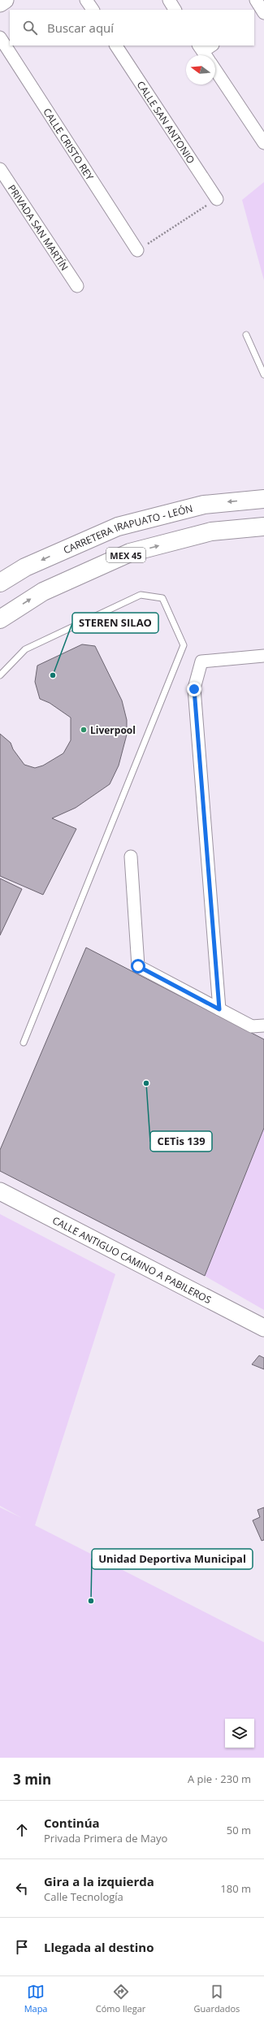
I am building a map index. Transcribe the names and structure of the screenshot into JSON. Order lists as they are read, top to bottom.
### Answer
{
  "streets": {
    "highway": ["CARRETERA IRAPUATO - LEÓN", "MEX 45"],
    "street": [
      "CALLE SAN ANTONIO",
      "CALLE CRISTO REY",
      "PRIVADA SAN MARTÍN",
      "CALLE ANTIGUO CAMINO A PABILEROS"
    ]
  },
  "places": [
    "STEREN SILAO",
    "Liverpool",
    "CETis 139",
    "Unidad Deportiva Municipal"
  ],
  "north": "left",
  "page": {
    "search": "Buscar aquí",
    "heading": ["3 min", "A pie · 230 m"],
    "list": [
      ["Continúa", "Privada Primera de Mayo", "50 m"],
      ["Gira a la izquierda", "Calle Tecnología", "180 m"],
      "Llegada al destino"
    ],
    "nav": ["Mapa", "Cómo llegar", "Guardados"]
  }
}
